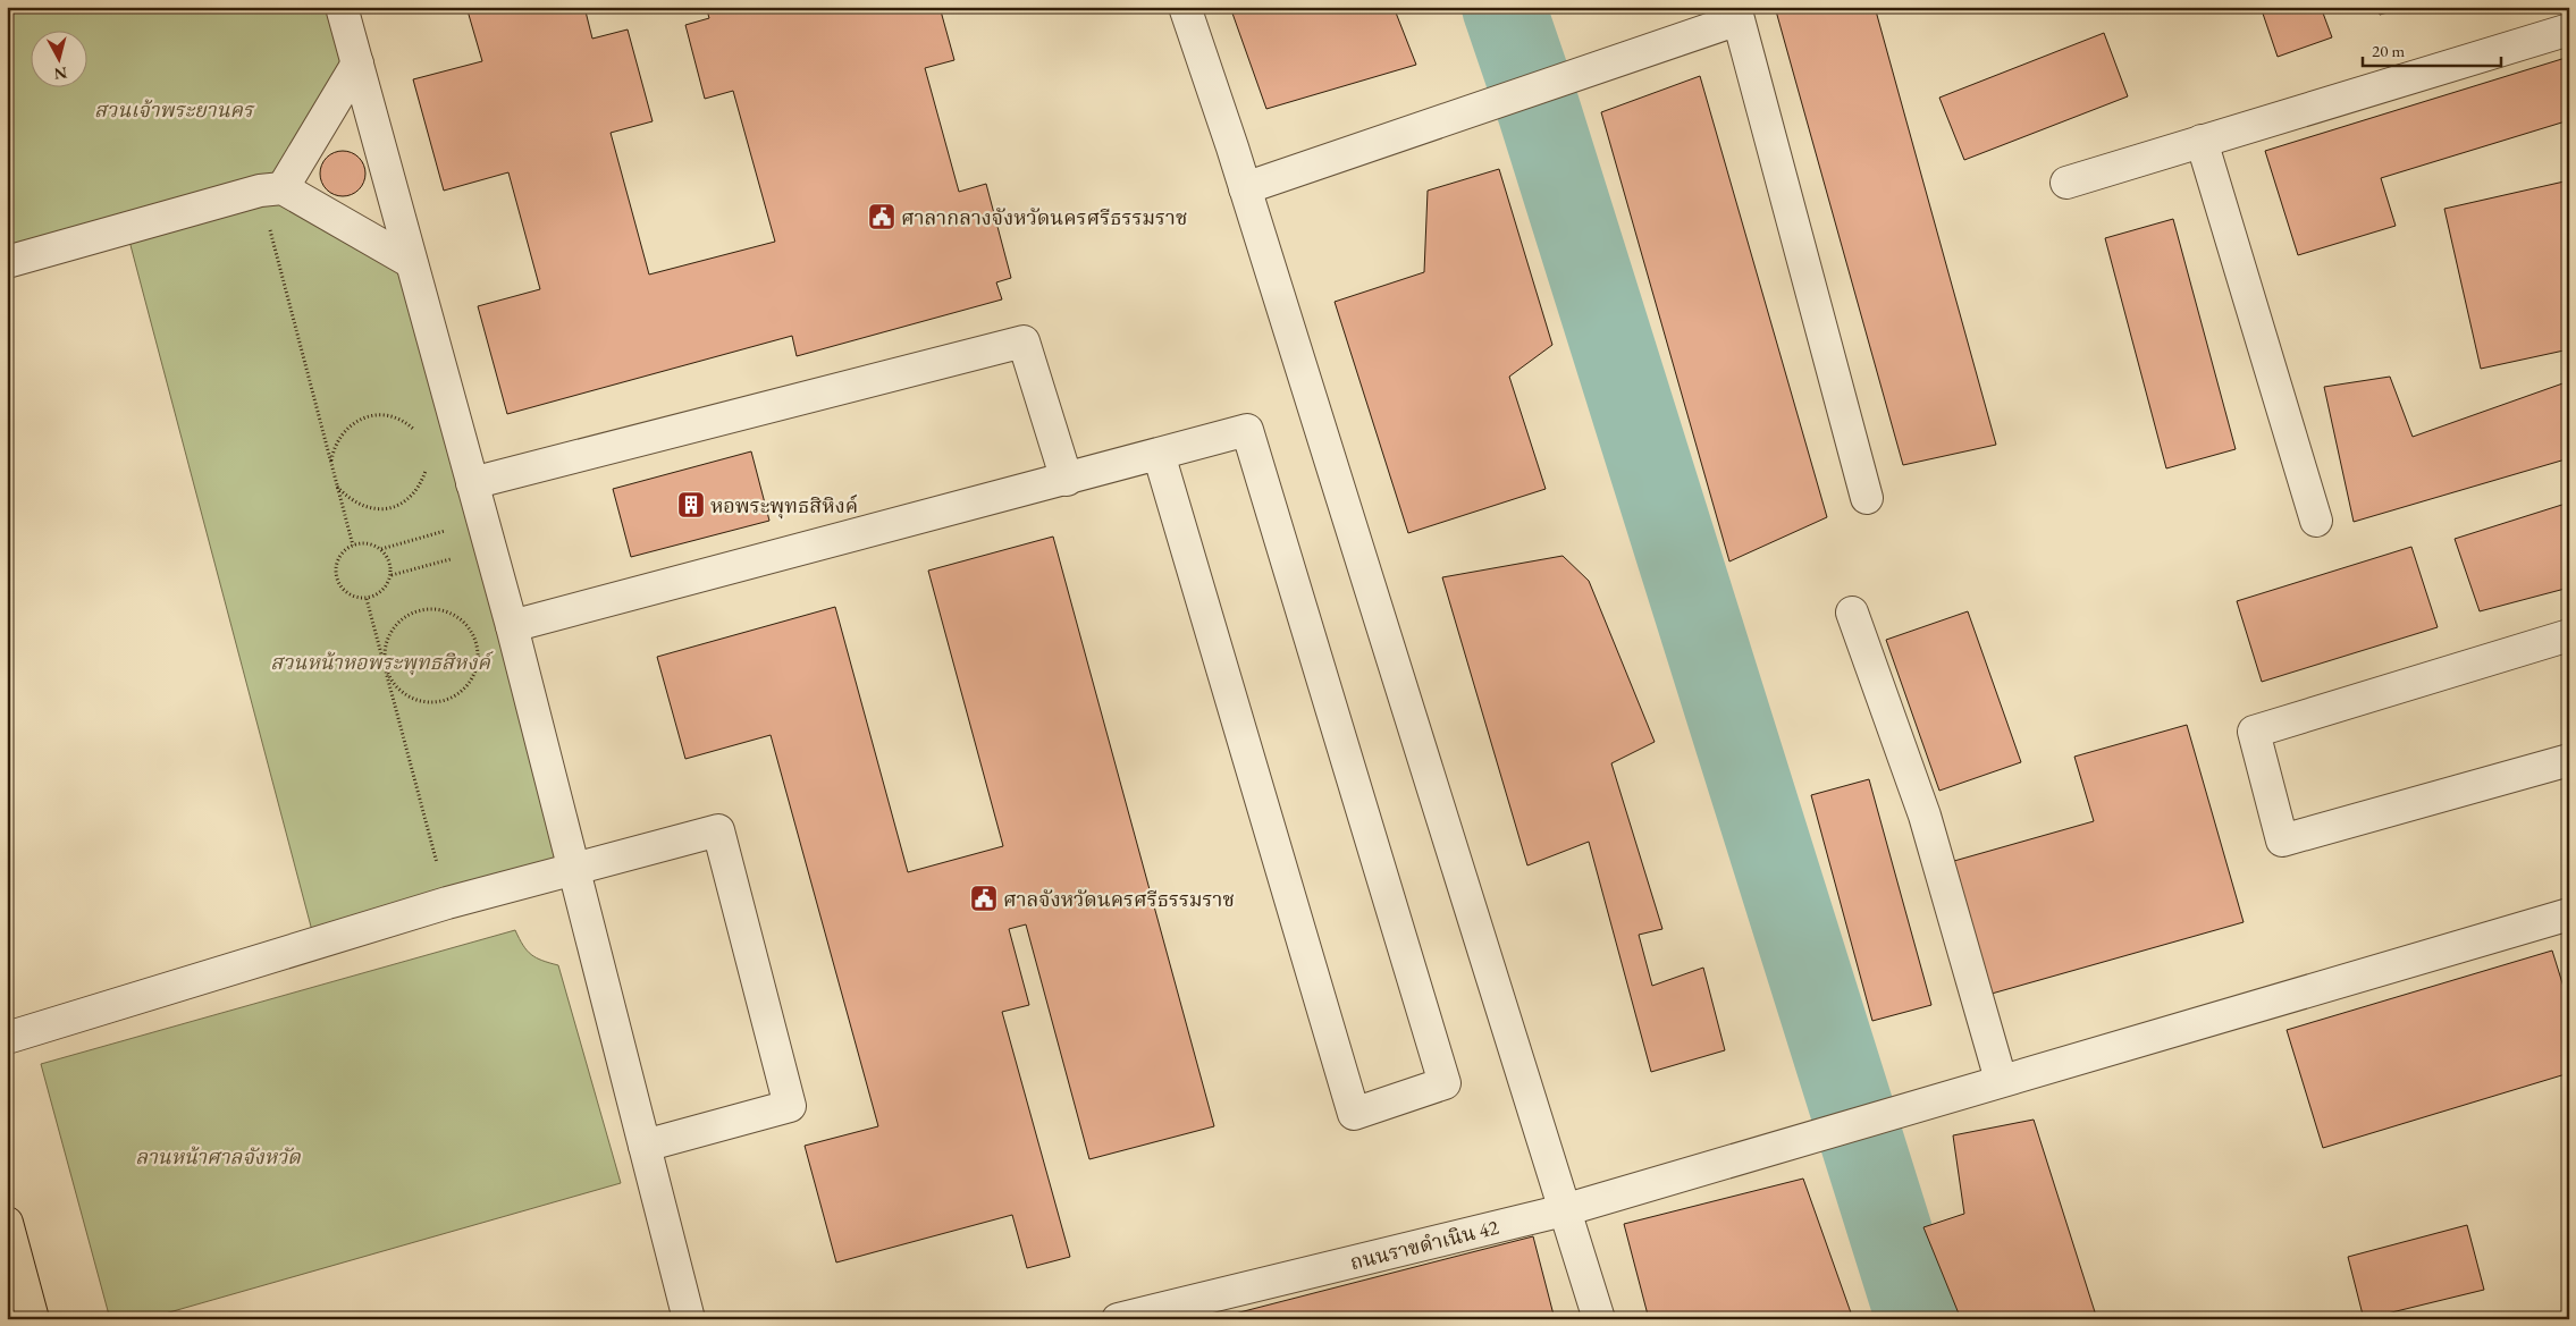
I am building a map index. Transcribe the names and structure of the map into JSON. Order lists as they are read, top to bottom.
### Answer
{
  "streets": {
    "street": ["ถนนราขดำเนิน 42"]
  },
  "parks": ["สวนเจ้าพระยานคร", "สวนหน้าหอพระพุทธสิหงค์", "ลานหน้าศาลจังหวัด"],
  "places": {
    "public building": ["ศาลากลางจังหวัดนครศรีธรรมราช", "ศาลจังหวัดนครศรีธรรมราช"],
    "building": ["หอพระพุทธสิหิงค์"]
  },
  "scale_bar": "20 m",
  "north": "bottom"
}
